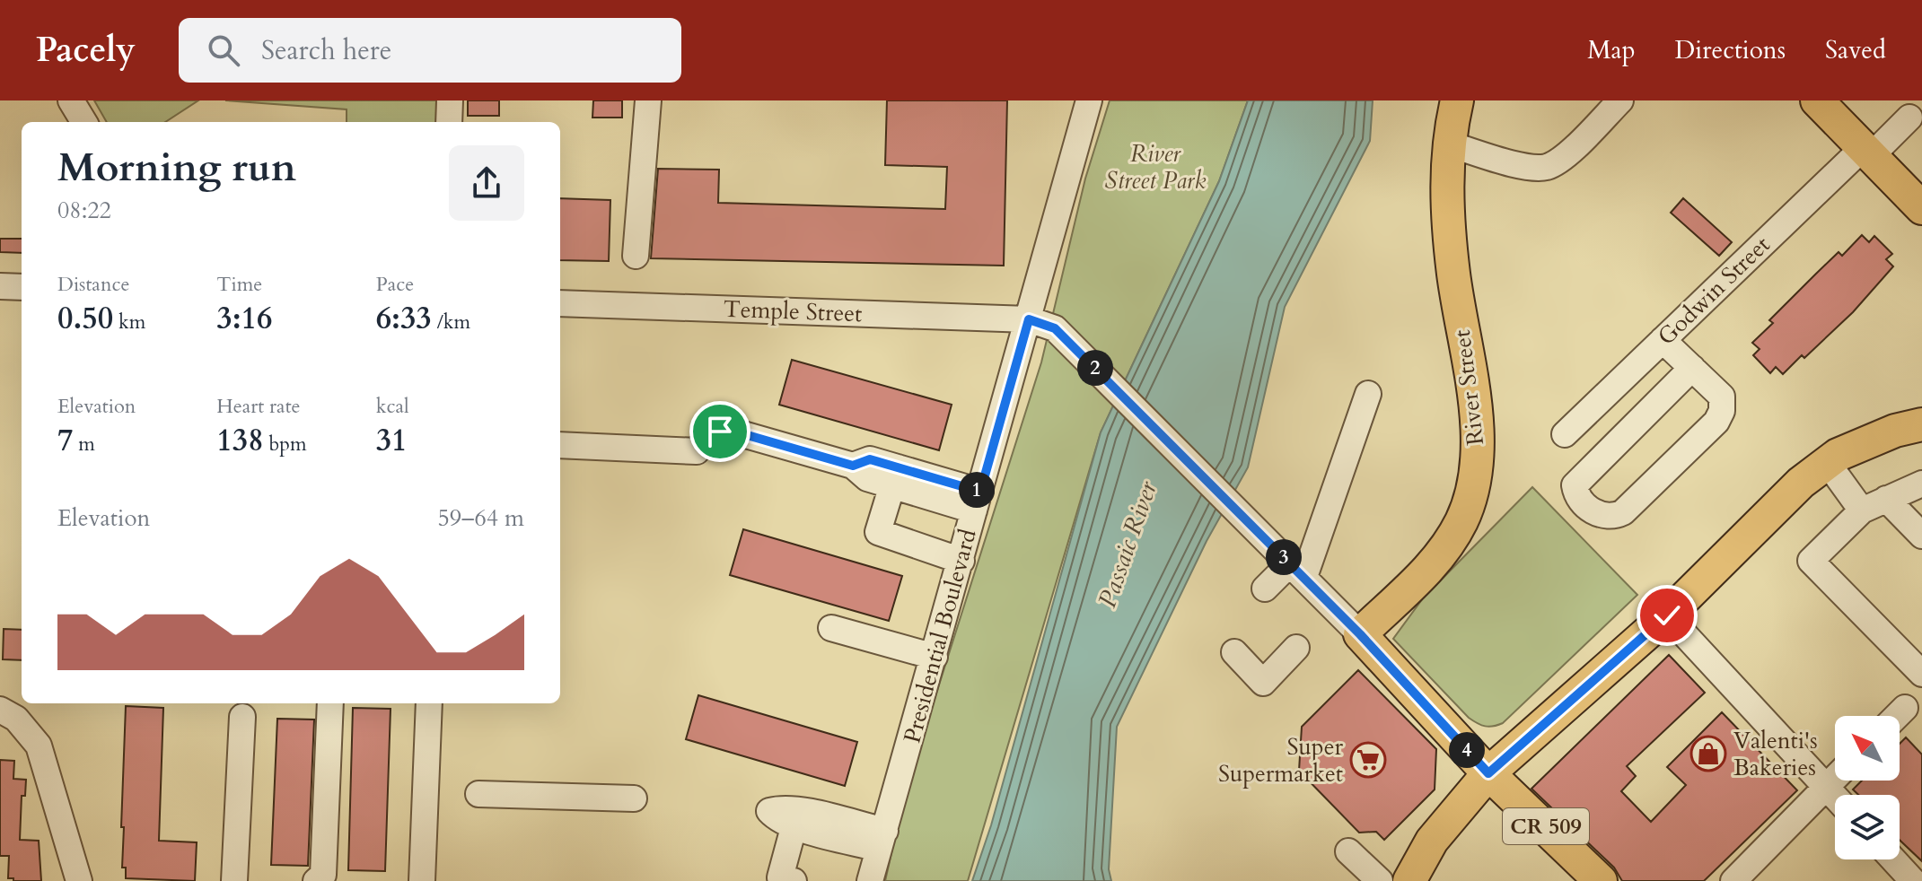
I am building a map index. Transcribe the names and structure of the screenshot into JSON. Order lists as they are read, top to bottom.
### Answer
{
  "streets": {
    "main road": ["River Street", "CR 509"],
    "street": ["Godwin Street", "Temple Street", "Presidential Boulevard"]
  },
  "crossings": [
    ["Temple Street", "Presidential Boulevard"],
    ["Temple Street", "CR 509"],
    ["River Street", "CR 509"],
    ["Presidential Boulevard", "CR 509"]
  ],
  "water": ["Passaic River"],
  "parks": ["River Street Park"],
  "places": {
    "shop": ["Valenti's Bakeries"],
    "supermarket": ["Super Supermarket"]
  },
  "north": "top left",
  "page": {
    "header": "Pacely",
    "search": "Search here",
    "nav": ["Map", "Directions", "Saved"],
    "heading": ["Morning run", "08:22"],
    "stats": [
      ["Distance", "0.50 km"],
      ["Time", "3:16"],
      ["Pace", "6:33 /km"],
      ["Elevation", "7 m"],
      ["Heart rate", "138 bpm"],
      ["kcal", "31"]
    ],
    "pins": [
      "2",
      "1",
      "3",
      "4"
    ],
    "chart": ["Elevation", "59–64 m"]
  }
}
